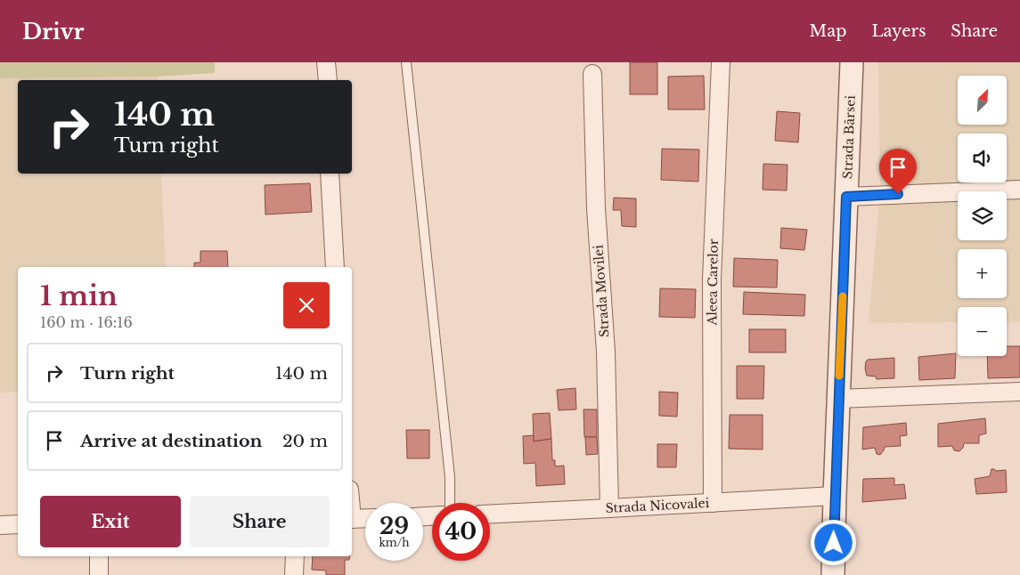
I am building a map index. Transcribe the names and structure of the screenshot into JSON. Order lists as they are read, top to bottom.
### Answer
{
  "streets": {
    "street": [
      "Strada Bârsei",
      "Aleea Carelor",
      "Strada Movilei",
      "Strada Nicovalei"
    ]
  },
  "crossings": [
    ["Strada Bârsei", "Strada Nicovalei"],
    ["Aleea Carelor", "Strada Nicovalei"],
    ["Strada Movilei", "Strada Nicovalei"]
  ],
  "north": "top right",
  "page": {
    "header": "Drivr",
    "nav": ["Map", "Layers", "Share"],
    "map_buttons": ["+", "−"],
    "turn": ["140 m", "Turn right"],
    "heading": ["1 min", "160 m · 16:16"],
    "list": [
      {
        "name": "Turn right",
        "value": "140 m"
      },
      {
        "name": "Arrive at destination",
        "value": "20 m"
      }
    ],
    "buttons": ["Exit", "Share"],
    "speed": "29 km/h",
    "limit": "40"
  }
}
